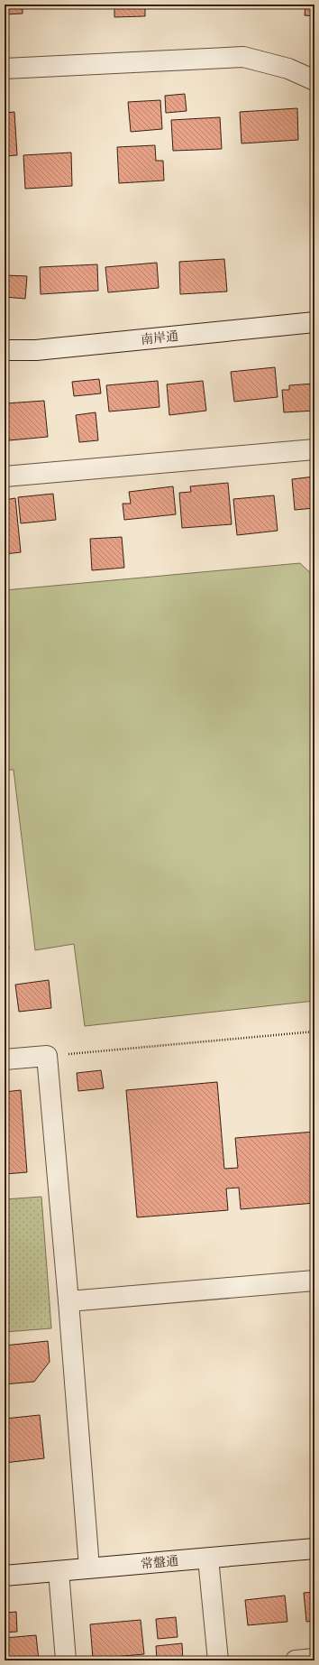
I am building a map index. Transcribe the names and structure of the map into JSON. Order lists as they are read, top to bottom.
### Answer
{
  "streets": {
    "street": ["南岸通", "常盤通"]
  }
}
